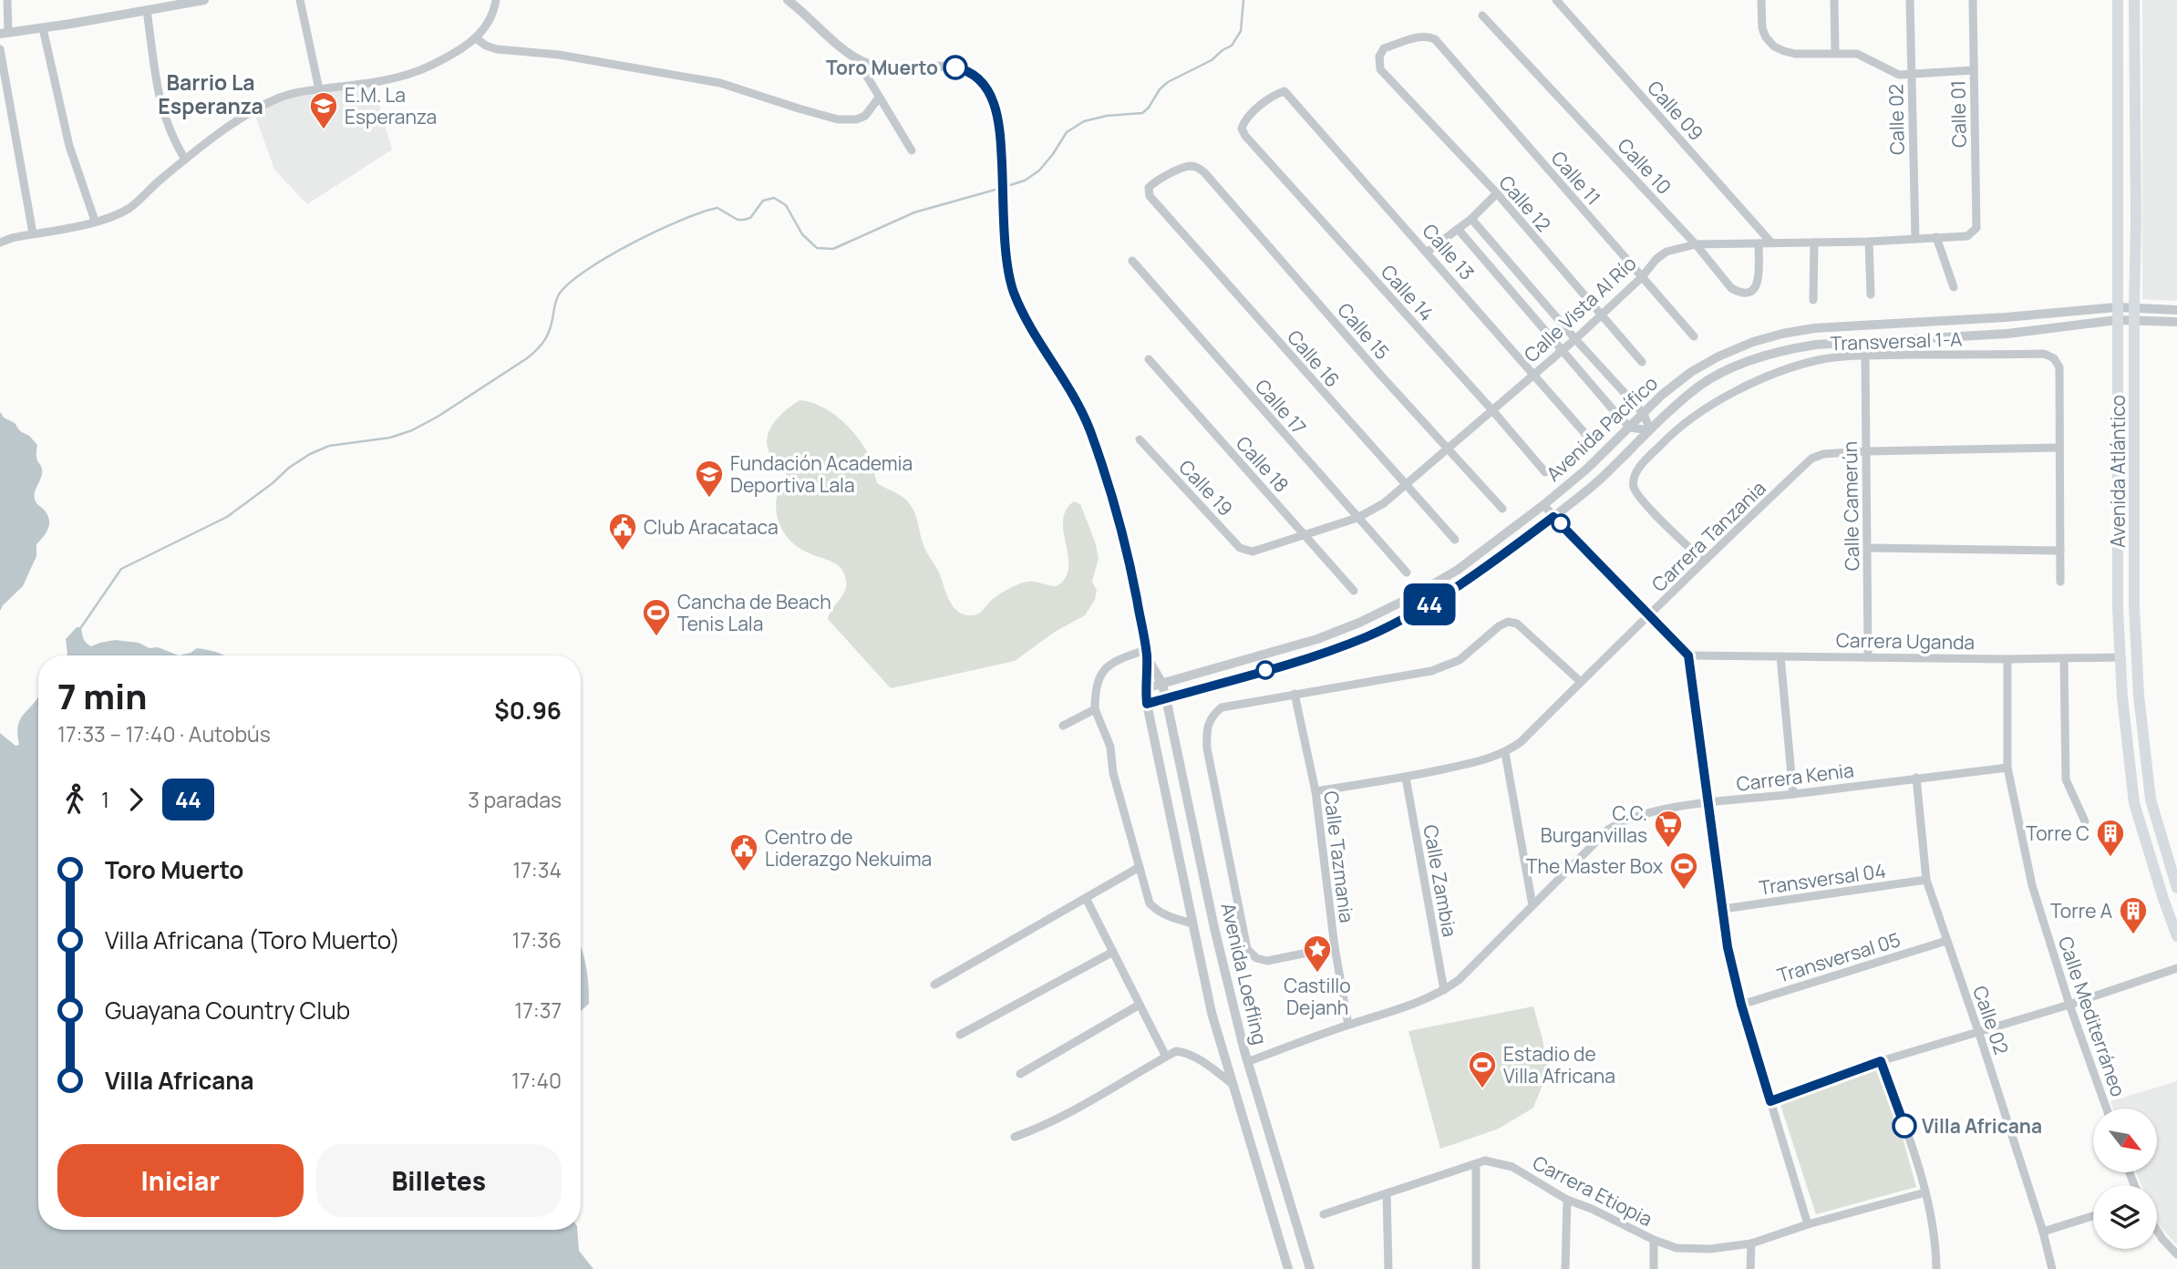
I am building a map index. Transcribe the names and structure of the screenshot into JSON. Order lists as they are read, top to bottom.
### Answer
{
  "streets": {
    "main road": ["Avenida Atlántico"],
    "street": [
      "Calle 09",
      "Calle 01",
      "Calle 02",
      "Calle 10",
      "Calle 11",
      "Calle 12",
      "Calle 13",
      "Calle 14",
      "Calle Vista Al Río",
      "Calle 15",
      "Transversal 1-A",
      "Calle 16",
      "Calle 17",
      "Avenida Pacífico",
      "Calle 18",
      "Calle 19",
      "Calle Camerún",
      "Carrera Tanzania",
      "Carrera Uganda",
      "Carrera Kenia",
      "Calle Tazmania",
      "Transversal 04",
      "Calle Zambia",
      "Transversal 05",
      "Avenida Loefling",
      "Calle Mediterráneo",
      "Carrera Etiopia"
    ]
  },
  "crossings": [
    ["Calle 09", "Calle Vista Al Río"],
    ["Calle 01", "Calle Vista Al Río"],
    ["Calle 02", "Calle Vista Al Río"],
    ["Calle 02", "Carrera Kenia"],
    ["Calle 02", "Transversal 04"],
    ["Calle 02", "Transversal 05"],
    ["Calle 10", "Calle Vista Al Río"],
    ["Calle 11", "Calle 12"],
    ["Calle 11", "Calle Vista Al Río"],
    ["Calle 12", "Calle Vista Al Río"],
    ["Calle 13", "Calle 14"],
    ["Calle 13", "Calle Vista Al Río"],
    ["Calle 14", "Calle Vista Al Río"],
    ["Calle Vista Al Río", "Calle 15"],
    ["Calle Vista Al Río", "Calle 16"],
    ["Calle Vista Al Río", "Calle 17"],
    ["Calle Vista Al Río", "Calle 18"],
    ["Calle Vista Al Río", "Calle 19"],
    ["Calle 15", "Calle 16"],
    ["Transversal 1-A", "Calle Camerún"],
    ["Transversal 1-A", "Carrera Tanzania"],
    ["Avenida Pacífico", "Avenida Atlántico"],
    ["Avenida Pacífico", "Avenida Loefling"],
    ["Avenida Atlántico", "Carrera Uganda"],
    ["Calle Camerún", "Carrera Tanzania"],
    ["Calle Camerún", "Carrera Uganda"],
    ["Carrera Tanzania", "Calle Tazmania"],
    ["Carrera Tanzania", "Calle Zambia"],
    ["Carrera Uganda", "Calle Mediterráneo"],
    ["Carrera Kenia", "Calle Tazmania"],
    ["Carrera Kenia", "Calle Zambia"],
    ["Carrera Kenia", "Avenida Loefling"],
    ["Carrera Kenia", "Calle Mediterráneo"]
  ],
  "districts": ["Barrio La Esperanza"],
  "places": {
    "other": ["Toro Muerto", "Villa Africana"],
    "school or university": ["E.M. La Esperanza", "Fundación Academia Deportiva Lala"],
    "public building": ["Club Aracataca", "Centro de Liderazgo Nekuima"],
    "sports": ["Cancha de Beach Tenis Lala", "The Master Box", "Estadio de Villa Africana"],
    "supermarket": ["C.C. Burganvillas"],
    "building": ["Torre C", "Torre A"],
    "place": ["Castillo Dejanh"]
  },
  "lines": ["bus line 44"],
  "north": "bottom right",
  "page": {
    "on_map": "44",
    "heading": ["7 min", "17:33 – 17:40 · Autobús", "$0.96"],
    "legs": ["1", "44", "3 paradas"],
    "list": [
      {
        "name": "Toro Muerto",
        "value": "17:34"
      },
      {
        "name": "Villa Africana (Toro Muerto)",
        "value": "17:36"
      },
      {
        "name": "Guayana Country Club",
        "value": "17:37"
      },
      {
        "name": "Villa Africana",
        "value": "17:40"
      }
    ],
    "buttons": ["Iniciar", "Billetes"]
  }
}
